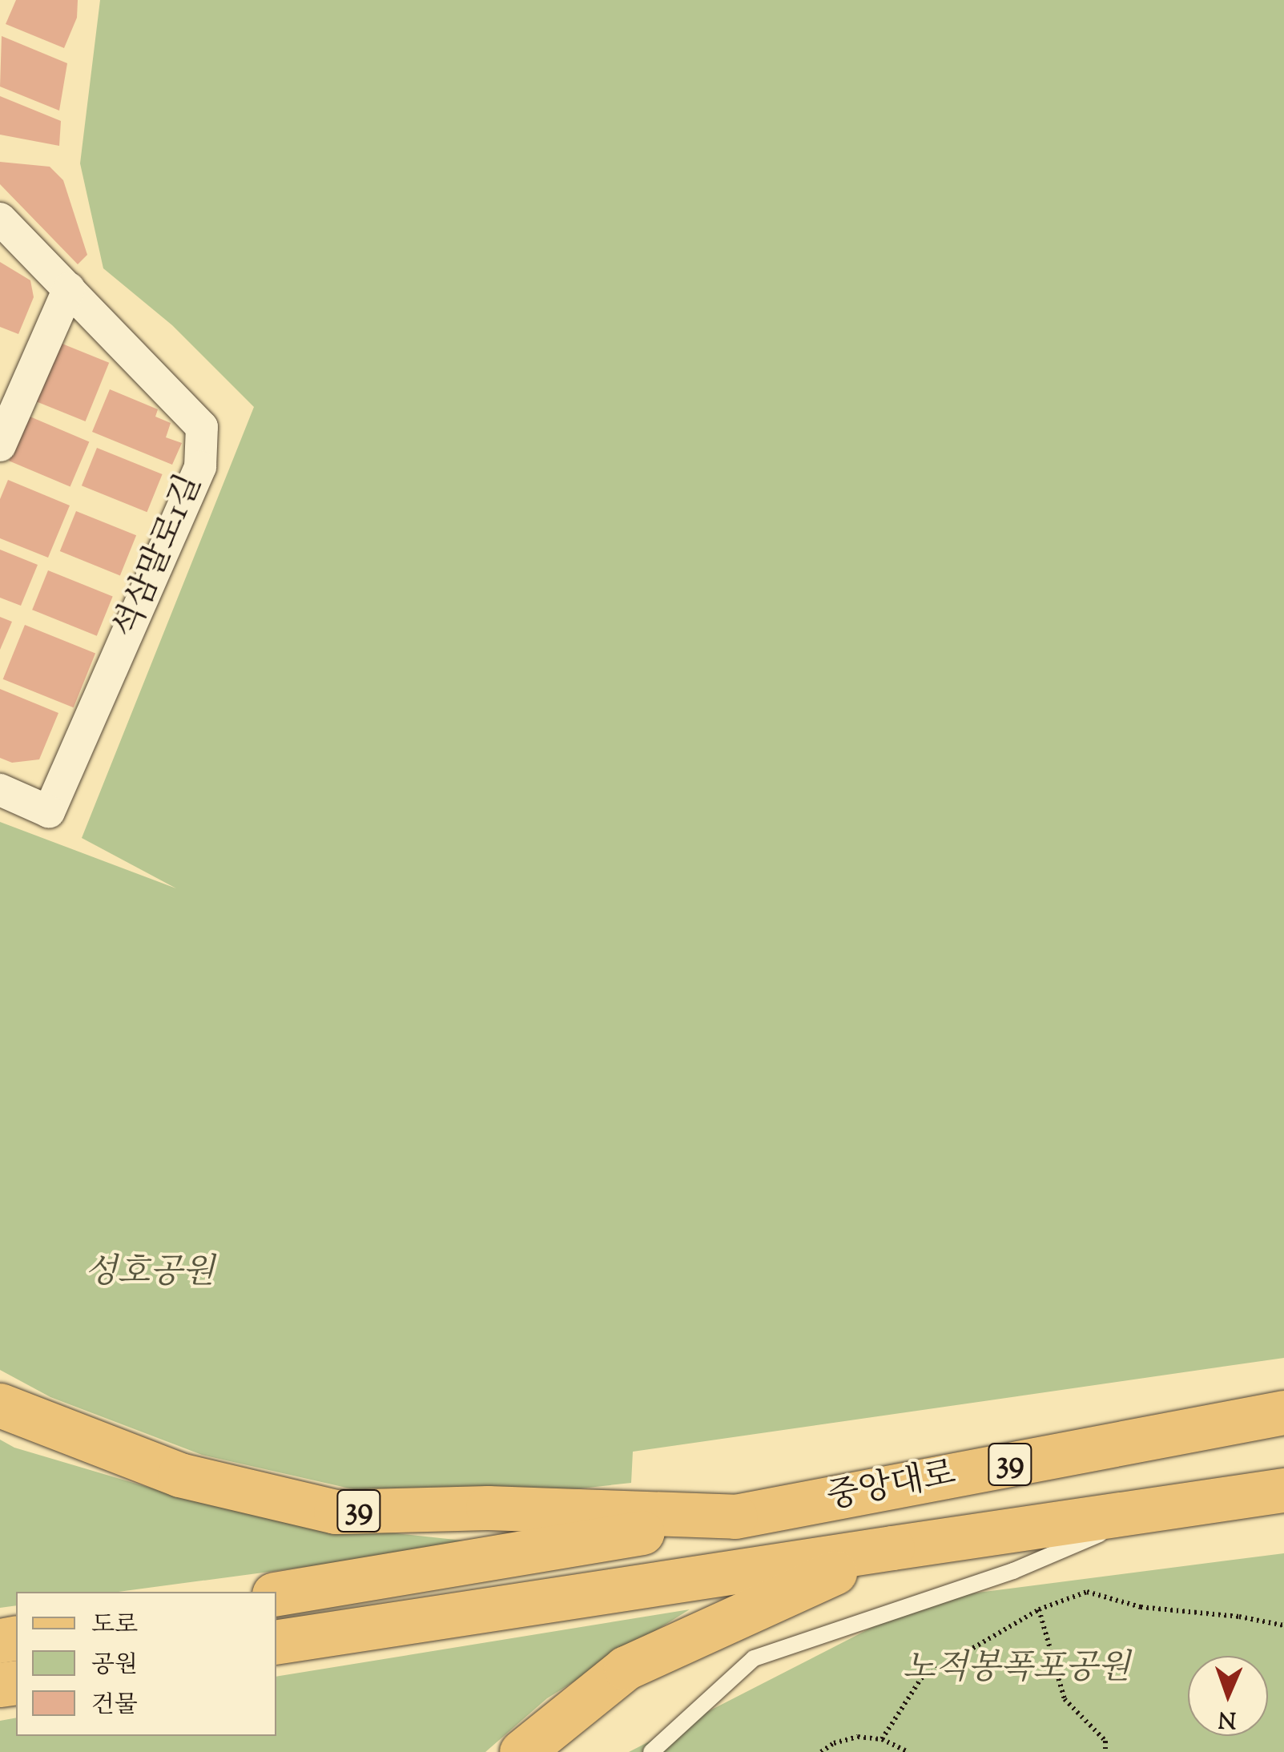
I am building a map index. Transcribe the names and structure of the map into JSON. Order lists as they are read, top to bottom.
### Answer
{
  "streets": {
    "main road": ["39", "중앙대로"],
    "street": ["석삼말로1길"]
  },
  "crossings": [
    ["39", "중앙대로"]
  ],
  "parks": ["성호공원", "노적봉폭포공원"],
  "legend": ["도로", "공원", "건물"],
  "north": "bottom"
}
